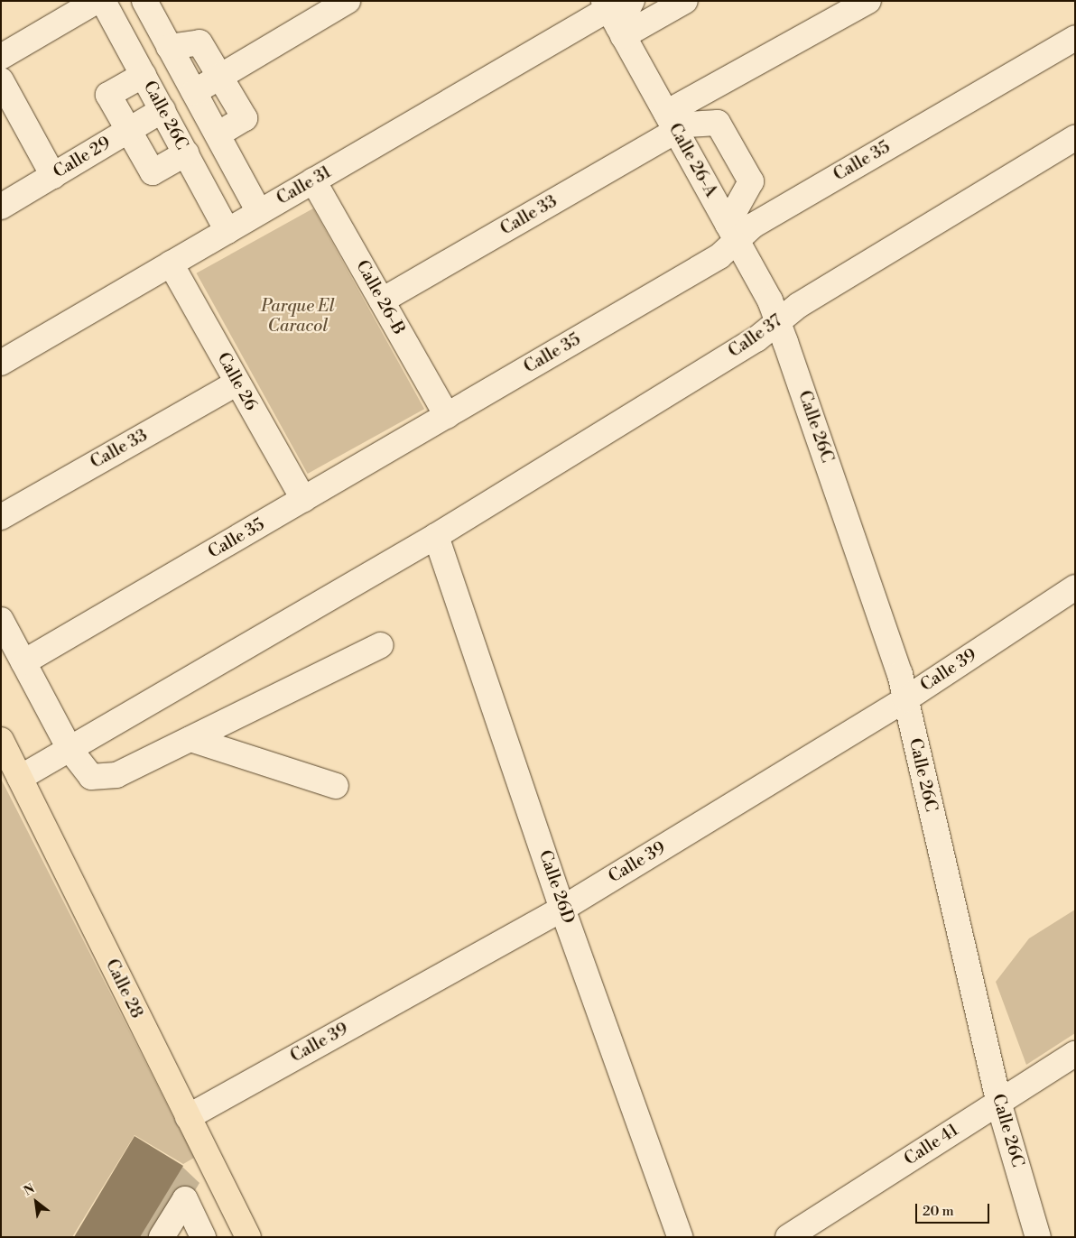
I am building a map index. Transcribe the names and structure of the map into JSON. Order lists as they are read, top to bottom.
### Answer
{
  "streets": {
    "main road": ["Calle 28"],
    "street": [
      "Calle 26C",
      "Calle 29",
      "Calle 26-A",
      "Calle 35",
      "Calle 31",
      "Calle 33",
      "Calle 26-B",
      "Calle 37",
      "Calle 26",
      "Calle 39",
      "Calle 26D",
      "Calle 41"
    ]
  },
  "crossings": [
    ["Calle 26C", "Calle 29"],
    ["Calle 26C", "Calle 26-A"],
    ["Calle 26C", "Calle 31"],
    ["Calle 26C", "Calle 37"],
    ["Calle 26C", "Calle 39"],
    ["Calle 26C", "Calle 41"],
    ["Calle 26-A", "Calle 35"],
    ["Calle 26-A", "Calle 31"],
    ["Calle 26-A", "Calle 33"],
    ["Calle 26-A", "Calle 37"],
    ["Calle 35", "Calle 26-B"],
    ["Calle 35", "Calle 26"],
    ["Calle 31", "Calle 26-B"],
    ["Calle 31", "Calle 26"],
    ["Calle 33", "Calle 26-B"],
    ["Calle 33", "Calle 26"],
    ["Calle 37", "Calle 26D"],
    ["Calle 37", "Calle 28"],
    ["Calle 39", "Calle 26D"],
    ["Calle 39", "Calle 28"]
  ],
  "parks": ["Parque El Caracol"],
  "scale_bar": "20 m",
  "north": "top left"
}
